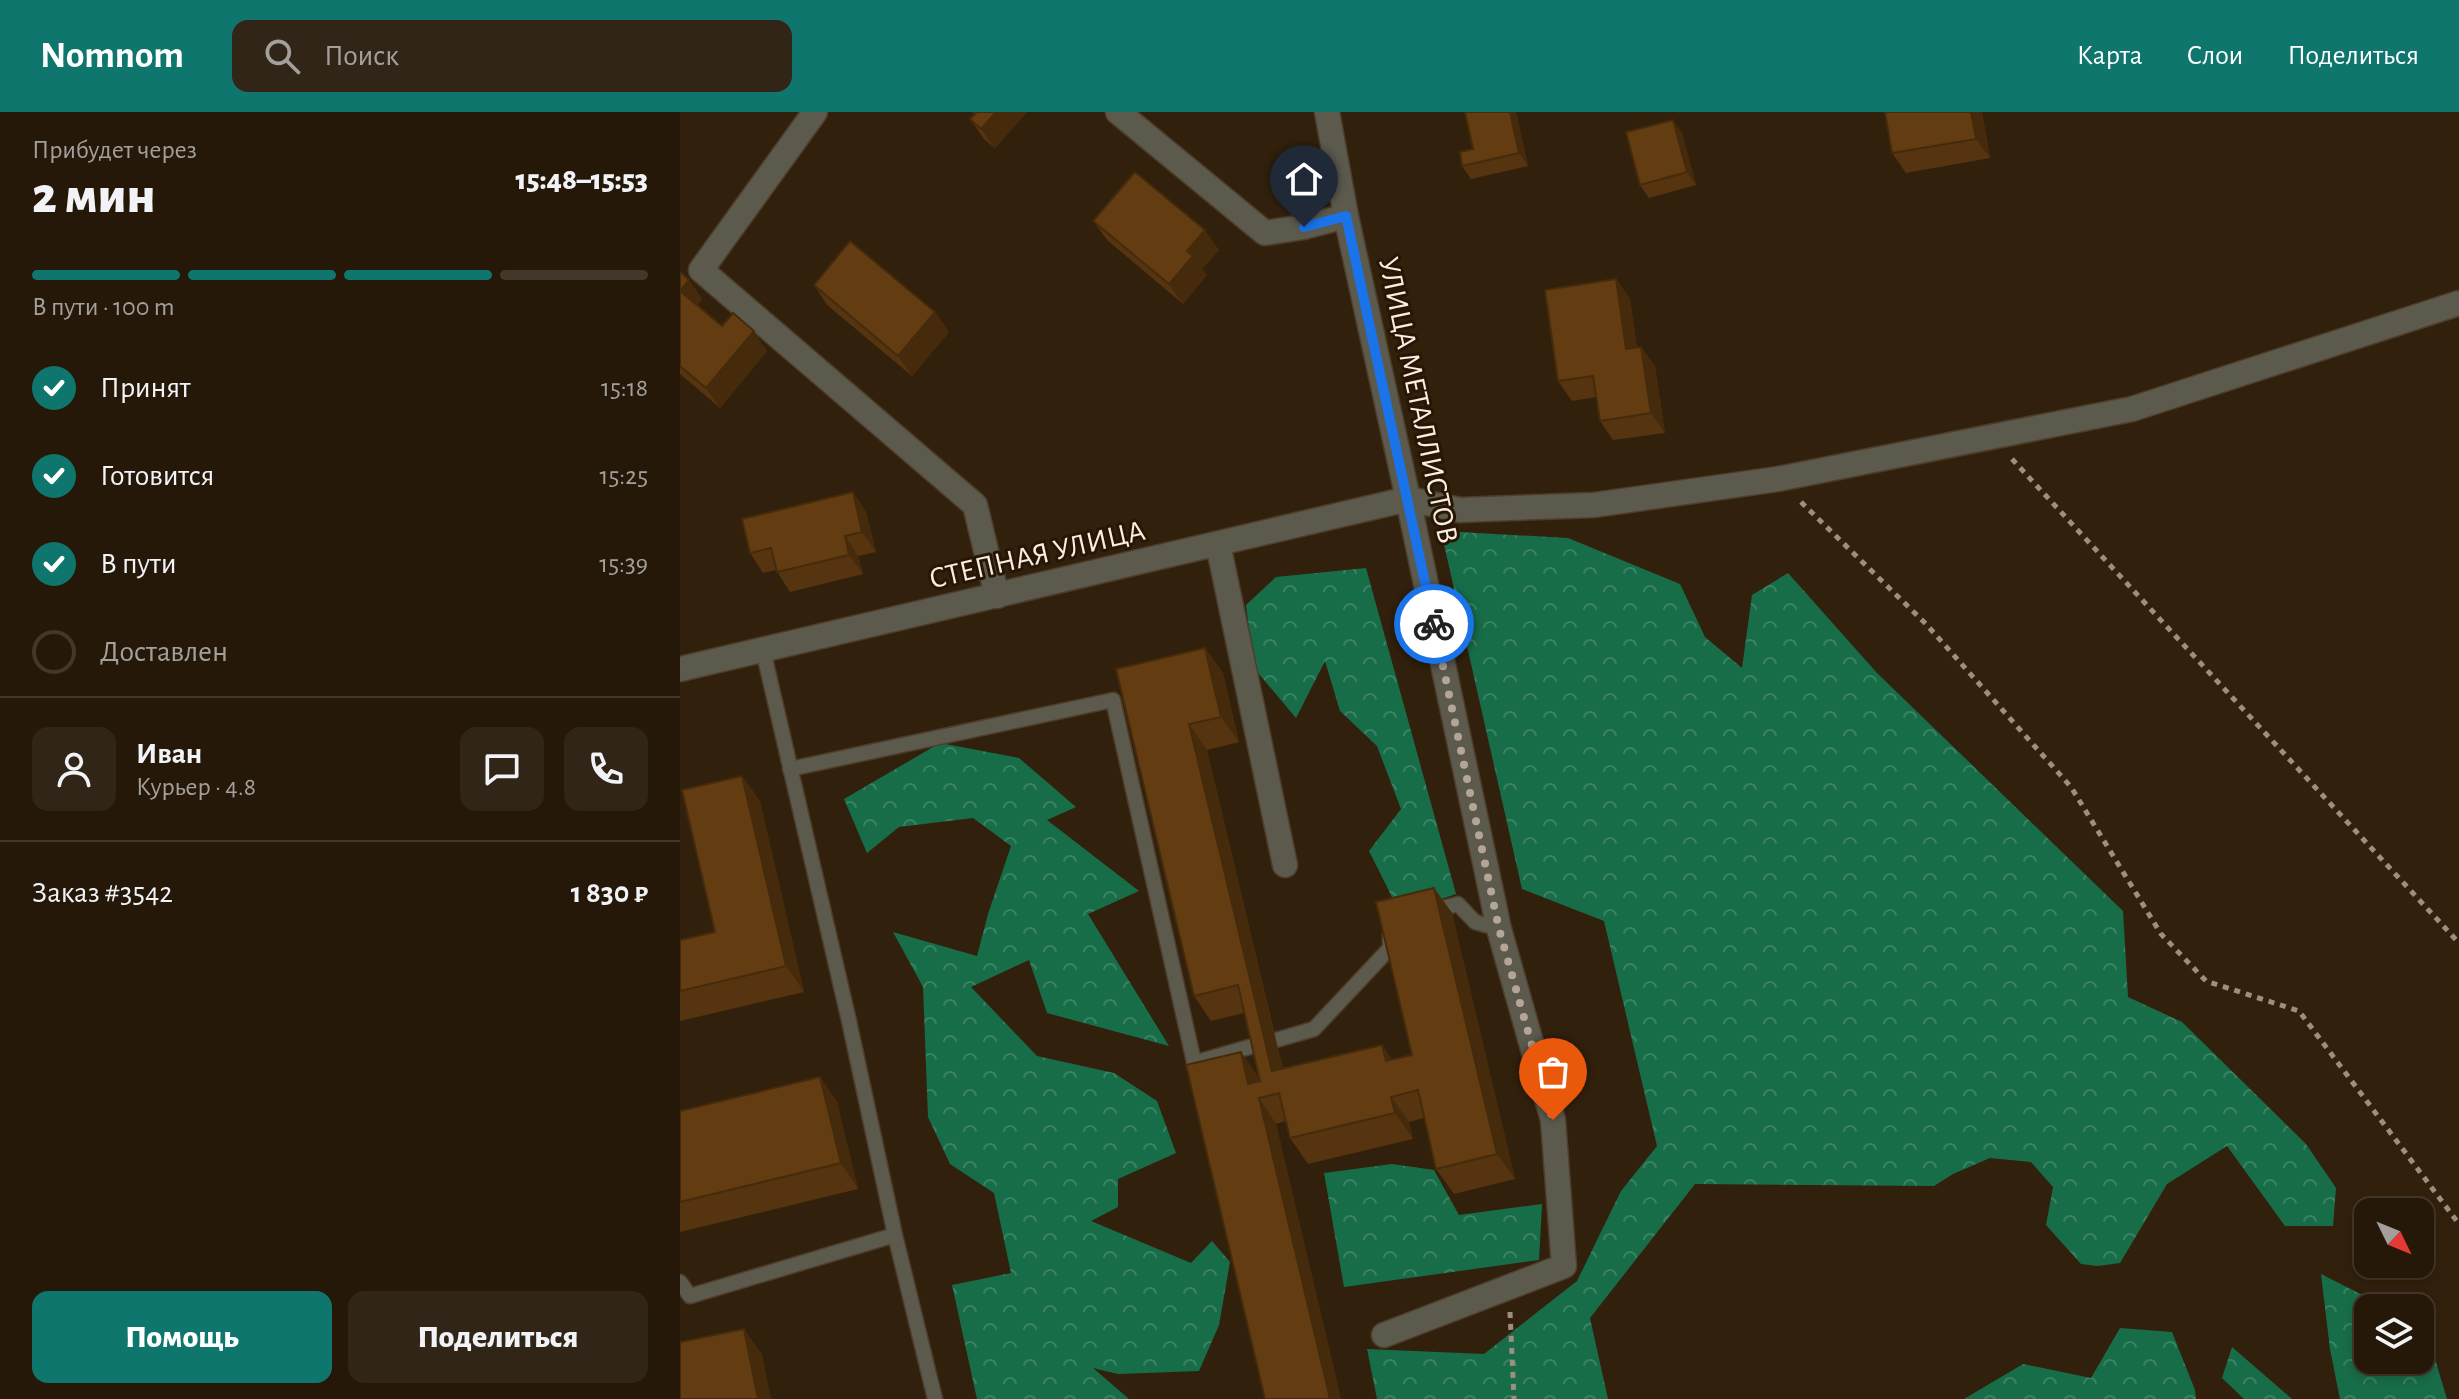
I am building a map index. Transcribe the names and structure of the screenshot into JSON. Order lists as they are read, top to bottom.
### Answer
{
  "streets": {
    "street": ["УЛИЦА МЕТАЛЛИСТОВ", "СТЕПНАЯ УЛИЦА"]
  },
  "crossings": [
    ["УЛИЦА МЕТАЛЛИСТОВ", "СТЕПНАЯ УЛИЦА"]
  ],
  "north": "bottom right",
  "page": {
    "header": "Nomnom",
    "search": "Поиск",
    "nav": ["Карта", "Слои", "Поделиться"],
    "heading": ["2 мин", "Прибудет через", "15:48–15:53"],
    "panel": [
      "Иван",
      "Курьер · 4.8",
      "Заказ #3542",
      "1 830 ₽"
    ],
    "bar": "В пути · 100 m",
    "list": [
      ["Принят", "15:18"],
      ["Готовится", "15:25"],
      ["В пути", "15:39"],
      "Доставлен"
    ],
    "buttons": ["Помощь", "Поделиться"]
  }
}
